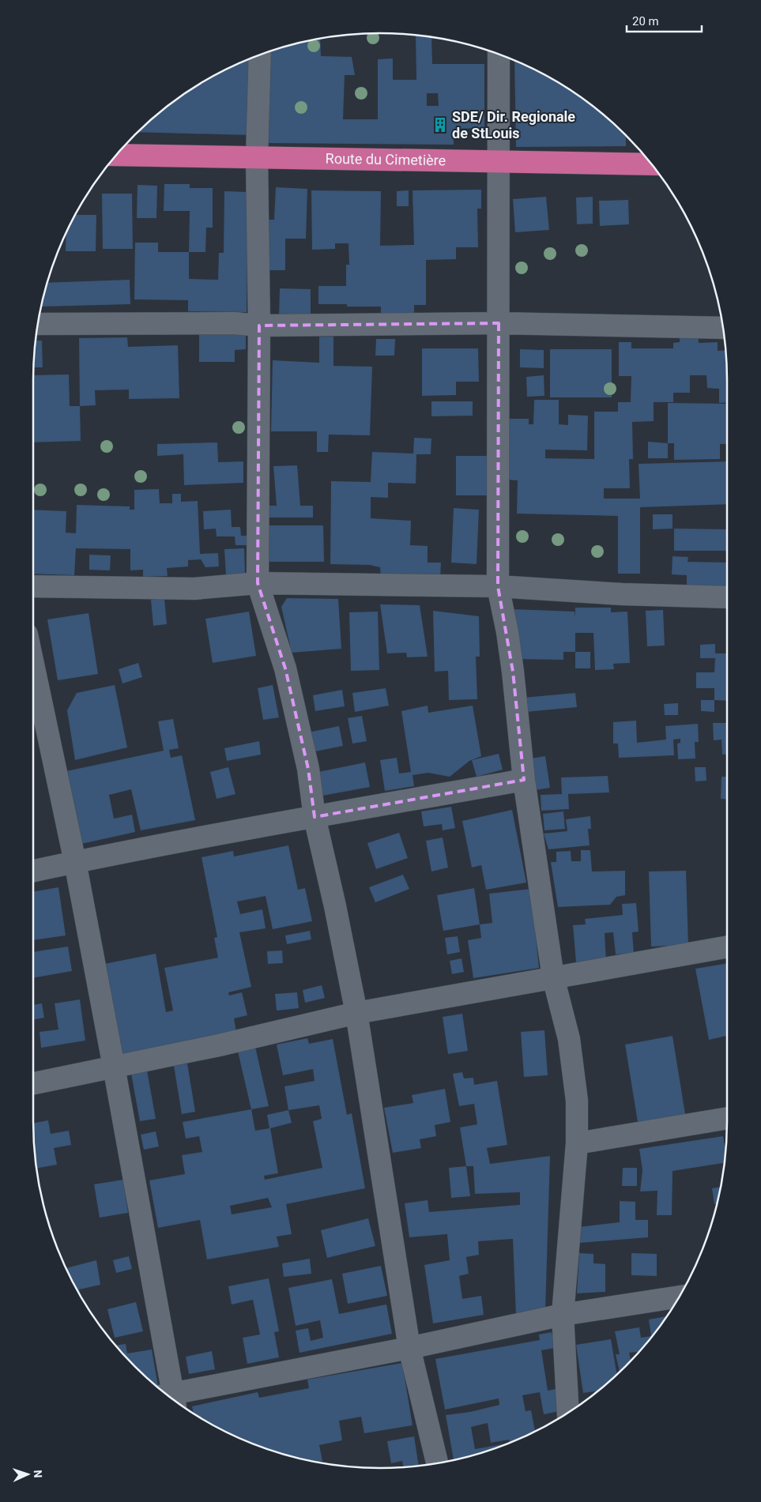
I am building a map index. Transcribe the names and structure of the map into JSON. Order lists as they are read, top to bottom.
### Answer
{
  "streets": {
    "highway": ["Route du Cimetière"]
  },
  "places": {
    "building": ["SDE/ Dir. Regionale de StLouis"]
  },
  "scale_bar": "20 m",
  "north": "right"
}
